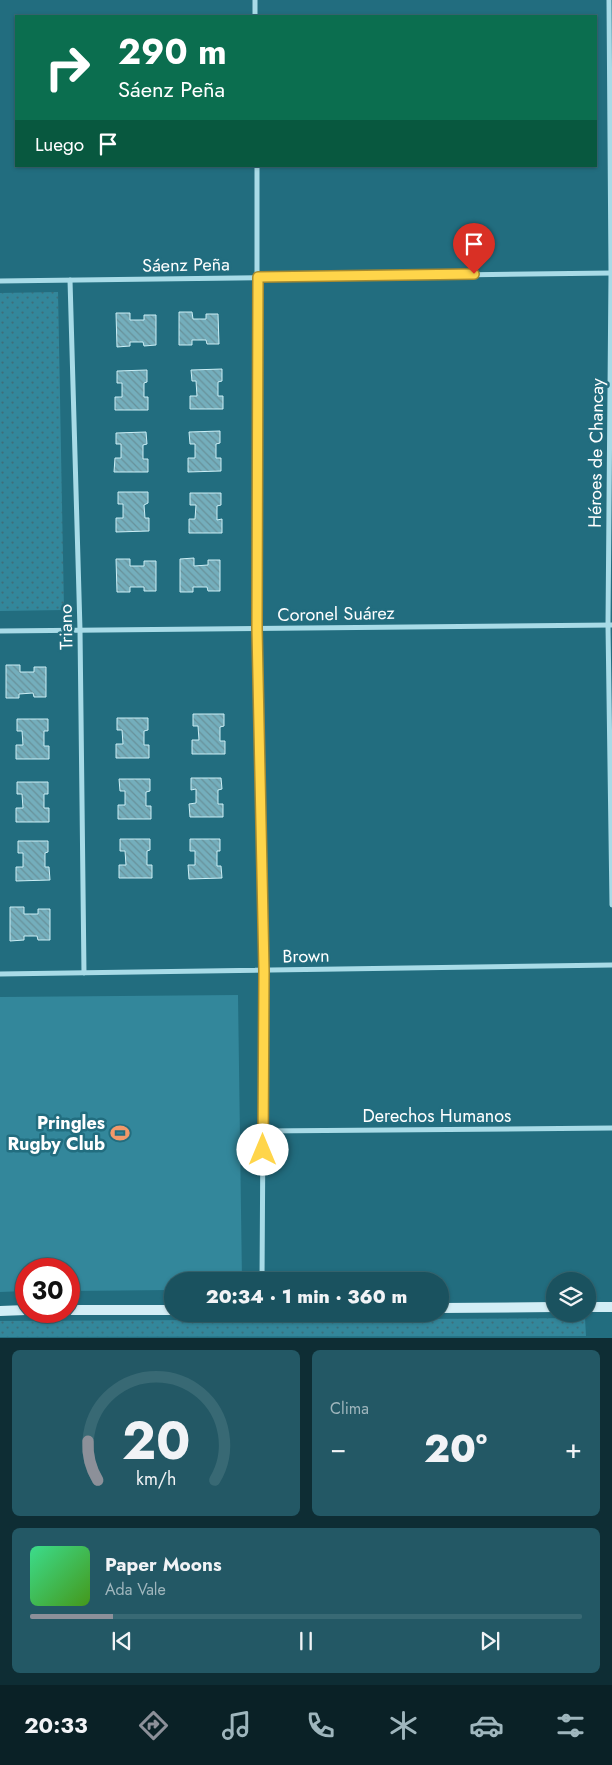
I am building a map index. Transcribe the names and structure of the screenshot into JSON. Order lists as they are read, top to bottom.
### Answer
{
  "streets": {
    "street": [
      "Sáenz Peña",
      "Héroes de Chancay",
      "Coronel Suárez",
      "Triano",
      "Brown",
      "Derechos Humanos"
    ]
  },
  "crossings": [
    ["Sáenz Peña", "Héroes de Chancay"],
    ["Sáenz Peña", "Triano"],
    ["Héroes de Chancay", "Coronel Suárez"],
    ["Coronel Suárez", "Triano"],
    ["Triano", "Brown"]
  ],
  "places": {
    "sports": ["Pringles Rugby Club"]
  },
  "page": {
    "turn": ["290 m", "Sáenz Peña"],
    "then": "Luego",
    "limit": "30",
    "trip": "20:34 · 1 min · 360 m",
    "tile": "Clima",
    "heat": ["−", "20°", "+"],
    "song": ["Paper Moons", "Ada Vale"],
    "tabs": "20:33",
    "gauge": ["20", "km/h"]
  }
}
